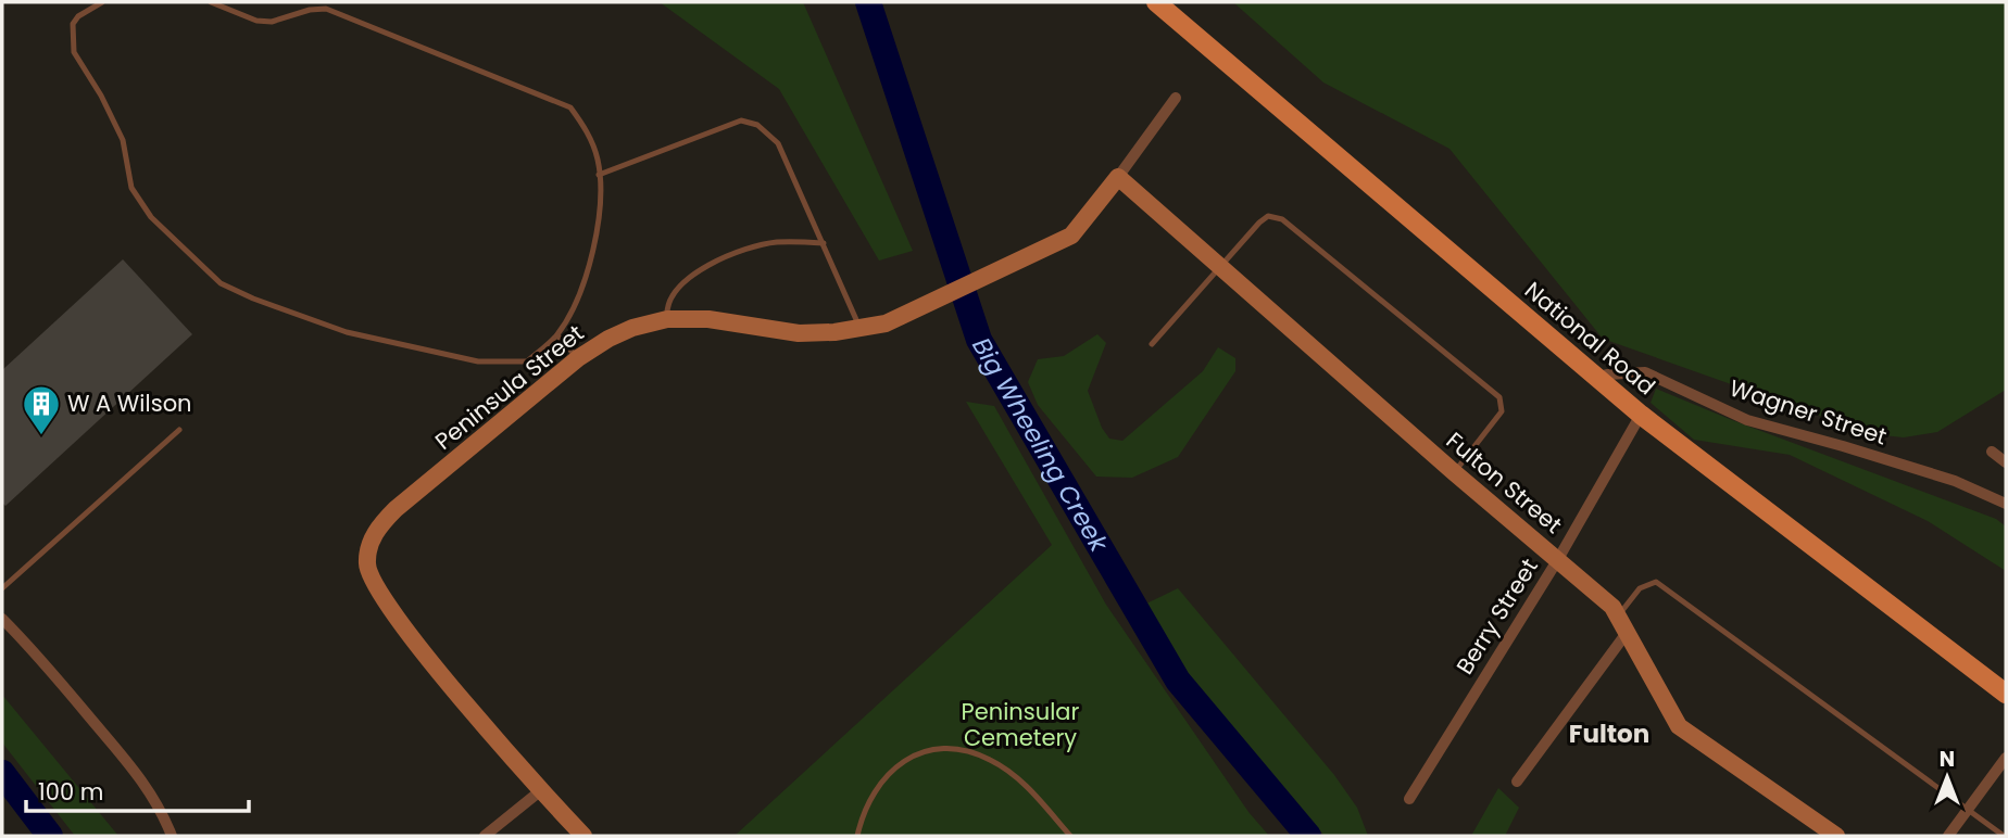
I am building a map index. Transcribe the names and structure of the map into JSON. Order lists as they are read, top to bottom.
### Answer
{
  "streets": {
    "main road": ["National Road"],
    "street": [
      "Peninsula Street",
      "Wagner Street",
      "Fulton Street",
      "Berry Street"
    ]
  },
  "crossings": [
    ["National Road", "Wagner Street"],
    ["National Road", "Berry Street"],
    ["Peninsula Street", "Fulton Street"],
    ["Fulton Street", "Berry Street"]
  ],
  "districts": ["Fulton"],
  "water": ["Big Wheeling Creek"],
  "parks": ["Peninsular Cemetery"],
  "places": {
    "building": ["W A Wilson"]
  },
  "scale_bar": "100 m",
  "north": "top"
}
